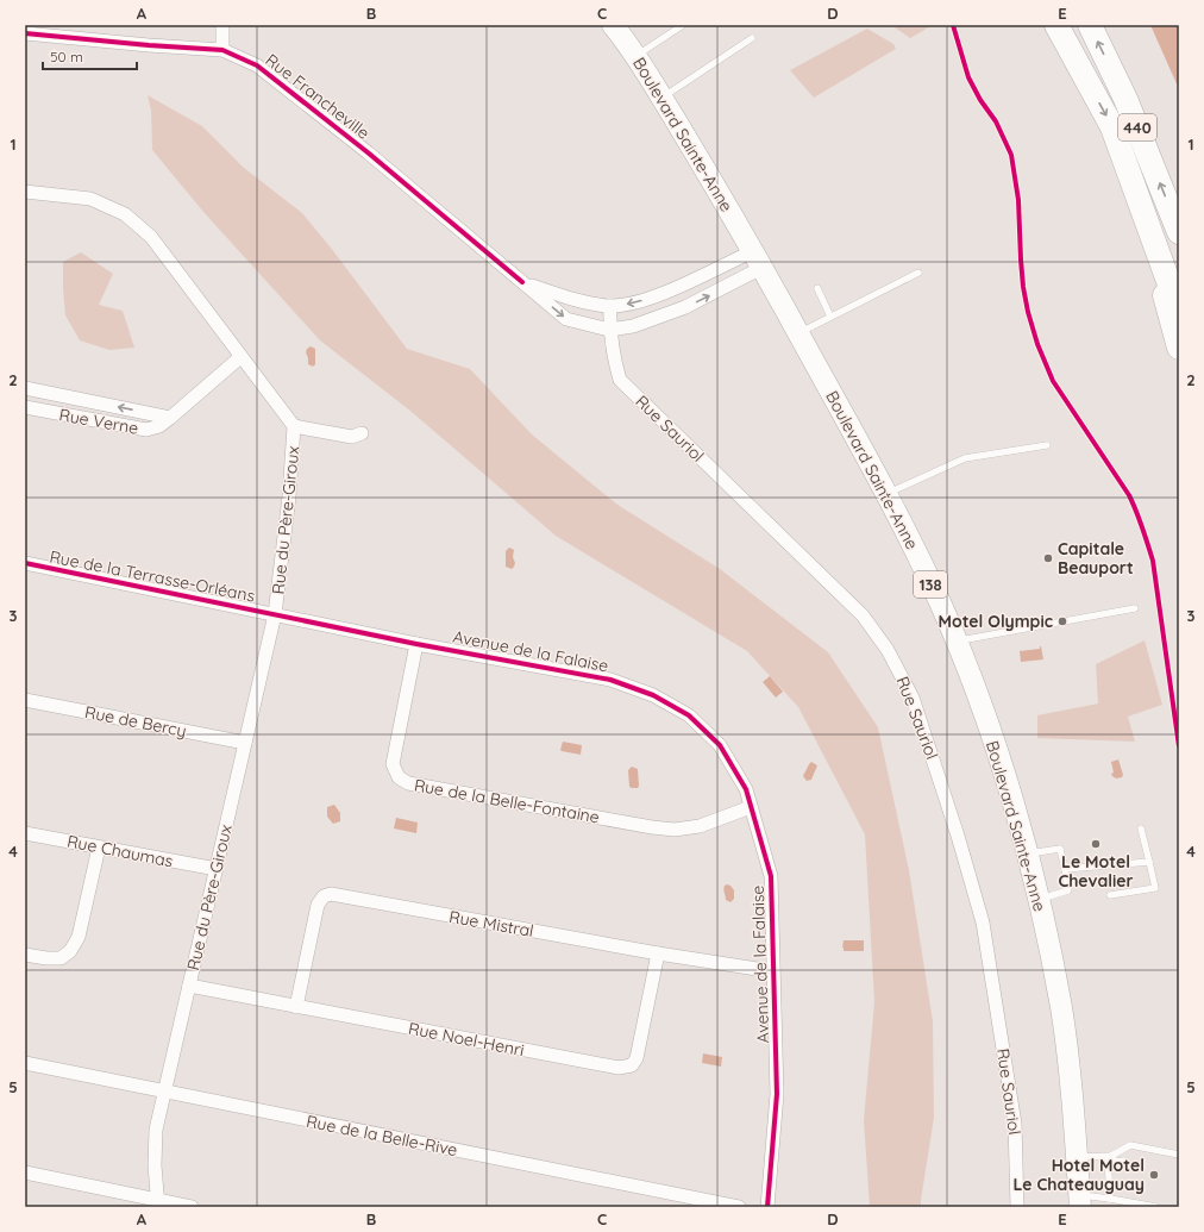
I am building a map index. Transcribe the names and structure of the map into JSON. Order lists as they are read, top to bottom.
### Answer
{
  "streets": {
    "highway": ["440"],
    "main road": ["Boulevard Sainte-Anne", "138"],
    "street": [
      "Rue Francheville",
      "Rue Verne",
      "Rue Sauriol",
      "Rue du Père-Giroux",
      "Rue de la Terrasse-Orléans",
      "Avenue de la Falaise",
      "Rue de Bercy",
      "Rue de la Belle-Fontaine",
      "Rue Chaumas",
      "Rue Mistral",
      "Rue Noel-Henri",
      "Rue de la Belle-Rive"
    ]
  },
  "crossings": [
    ["Rue Francheville", "Boulevard Sainte-Anne"],
    ["Rue Francheville", "Rue Sauriol"],
    ["Rue Verne", "Rue du Père-Giroux"],
    ["Rue du Père-Giroux", "Rue de la Terrasse-Orléans"],
    ["Rue du Père-Giroux", "Avenue de la Falaise"],
    ["Rue du Père-Giroux", "Rue de Bercy"],
    ["Rue du Père-Giroux", "Rue Chaumas"],
    ["Rue du Père-Giroux", "Rue Noel-Henri"],
    ["Rue du Père-Giroux", "Rue de la Belle-Rive"],
    ["Rue de la Terrasse-Orléans", "Avenue de la Falaise"],
    ["Avenue de la Falaise", "Rue de la Belle-Fontaine"],
    ["Avenue de la Falaise", "Rue Mistral"],
    ["Rue Mistral", "Rue Noel-Henri"]
  ],
  "places": [
    "Capitale Beauport",
    "Motel Olympic",
    "Le Motel Chevalier",
    "Hotel Motel Le Chateauguay"
  ],
  "scale_bar": "50 m",
  "grid": {
    "columns": [
      "A",
      "B",
      "C",
      "D",
      "E"
    ],
    "rows": [
      "1",
      "2",
      "3",
      "4",
      "5"
    ]
  }
}
